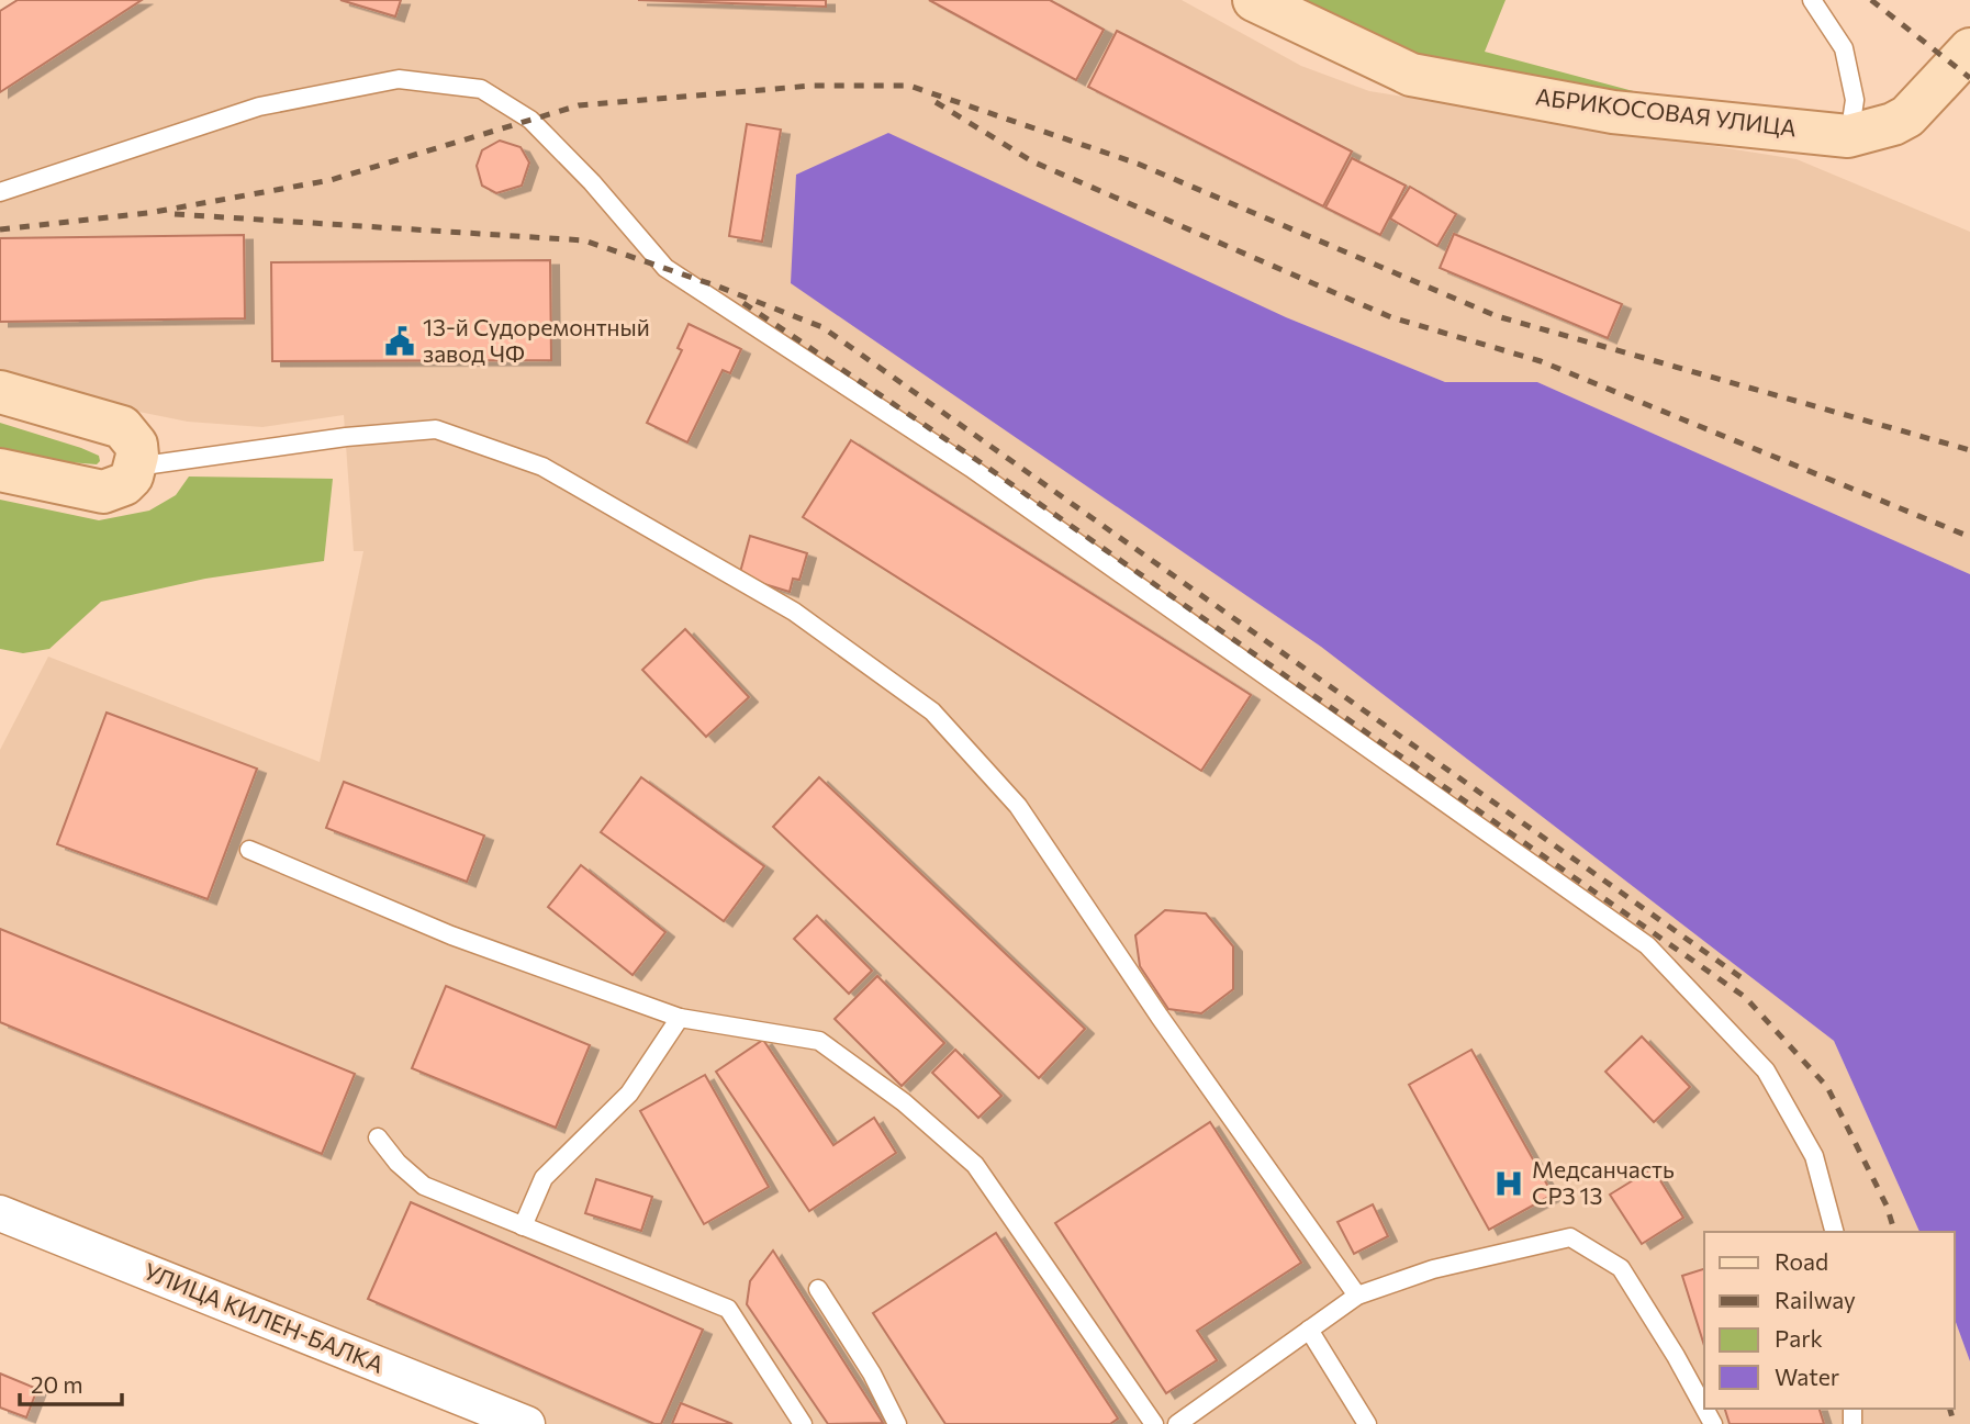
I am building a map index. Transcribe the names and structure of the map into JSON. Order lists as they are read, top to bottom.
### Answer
{
  "streets": {
    "main road": ["АБРИКОСОВАЯ УЛИЦА"],
    "street": ["УЛИЦА КИЛЕН-БАЛКА"]
  },
  "places": {
    "public building": ["13-й Судоремонтный завод ЧФ"],
    "hospital": ["Медсанчасть СРЗ 13"]
  },
  "legend": [
    "Road",
    "Railway",
    "Park",
    "Water"
  ],
  "scale_bar": "20 m"
}
